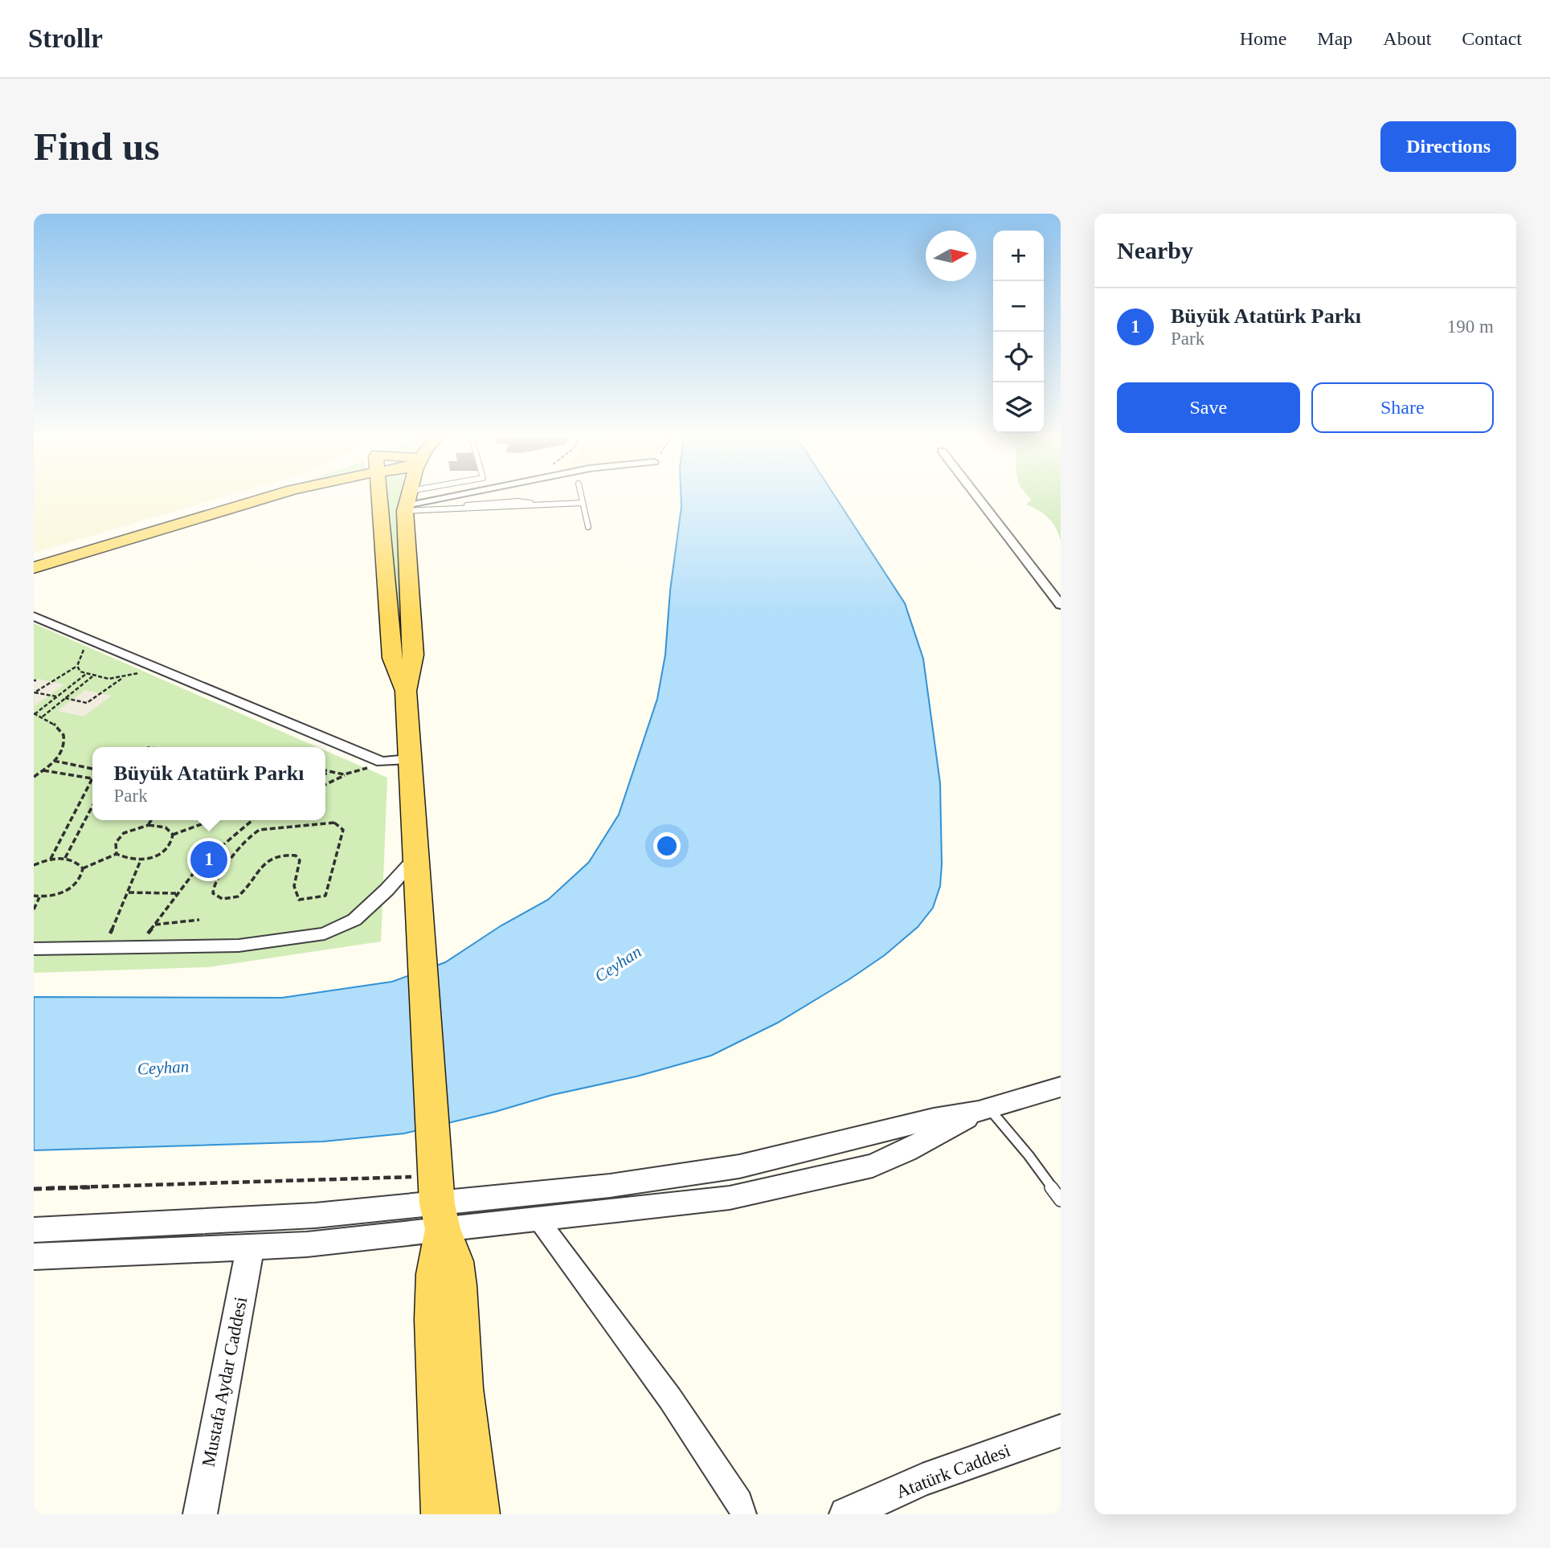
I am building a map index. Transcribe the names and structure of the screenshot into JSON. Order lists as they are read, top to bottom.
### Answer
{
  "streets": {
    "street": ["Mustafa Aydar Caddesi", "Atatürk Caddesi"]
  },
  "water": ["Ceyhan"],
  "north": "right",
  "page": {
    "header": "Strollr",
    "nav": [
      "Home",
      "Map",
      "About",
      "Contact"
    ],
    "buttons": [
      "Directions",
      ["Save", "Share"]
    ],
    "title": "Find us",
    "heading": "Nearby",
    "map_buttons": ["+", "−"],
    "list": [
      {
        "mark": "1",
        "name": "Büyük Atatürk Parkı",
        "note": "Park",
        "value": "190 m"
      }
    ],
    "popup": ["Büyük Atatürk Parkı", "Park"],
    "pins": "1"
  }
}
